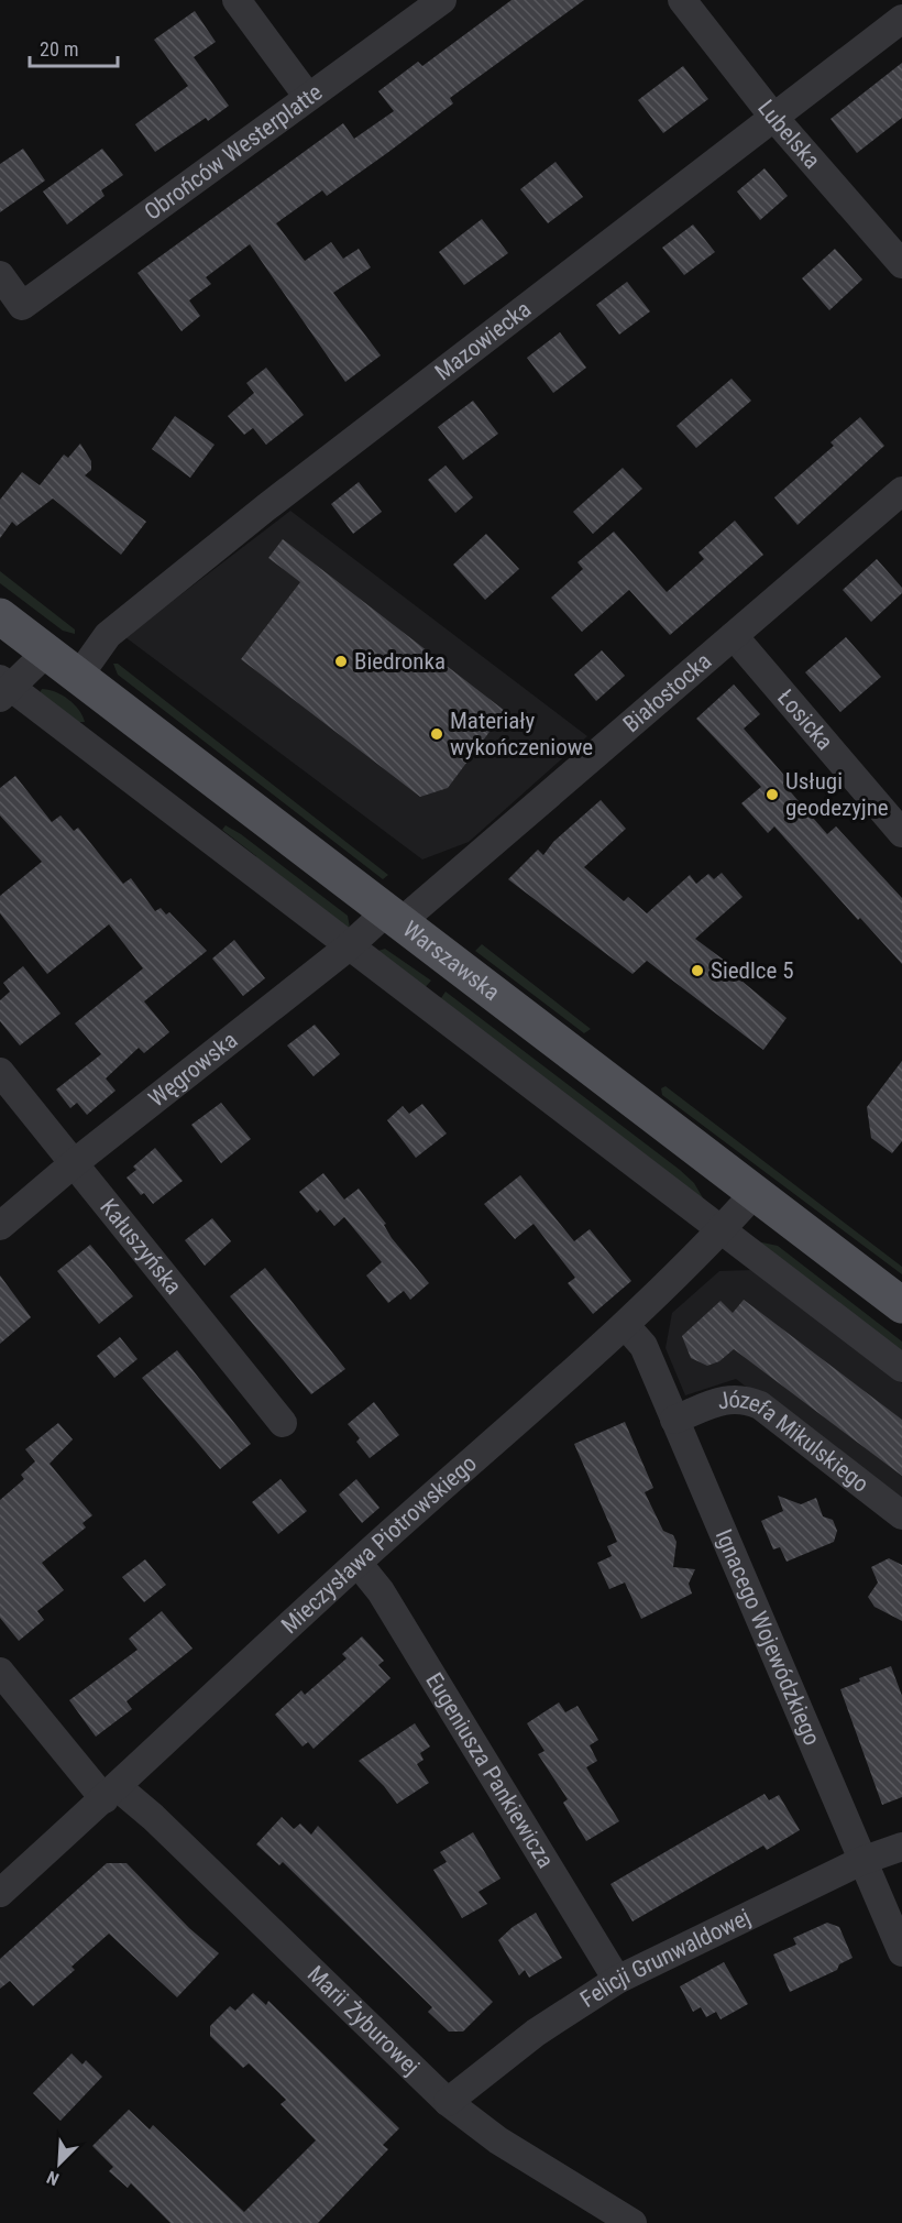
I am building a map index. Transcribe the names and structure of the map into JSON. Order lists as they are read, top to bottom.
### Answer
{
  "streets": {
    "main road": ["Warszawska"],
    "street": [
      "Lubelska",
      "Obrońców Westerplatte",
      "Mazowiecka",
      "Białostocka",
      "Łosicka",
      "Węgrowska",
      "Kałuszyńska",
      "Józefa Mikulskiego",
      "Mieczysława Piotrowskiego",
      "Ignacego Wojewódzkiego",
      "Eugeniusza Pankiewicza",
      "Felicji Grunwaldowej",
      "Marii Żyburowej"
    ]
  },
  "crossings": [
    ["Lubelska", "Mazowiecka"],
    ["Mazowiecka", "Warszawska"],
    ["Białostocka", "Łosicka"],
    ["Białostocka", "Warszawska"],
    ["Białostocka", "Węgrowska"],
    ["Warszawska", "Węgrowska"],
    ["Warszawska", "Mieczysława Piotrowskiego"],
    ["Węgrowska", "Kałuszyńska"],
    ["Józefa Mikulskiego", "Ignacego Wojewódzkiego"],
    ["Mieczysława Piotrowskiego", "Ignacego Wojewódzkiego"],
    ["Mieczysława Piotrowskiego", "Eugeniusza Pankiewicza"],
    ["Mieczysława Piotrowskiego", "Marii Żyburowej"],
    ["Ignacego Wojewódzkiego", "Felicji Grunwaldowej"],
    ["Eugeniusza Pankiewicza", "Felicji Grunwaldowej"],
    ["Felicji Grunwaldowej", "Marii Żyburowej"]
  ],
  "places": [
    "Biedronka",
    "Materiały wykończeniowe",
    "Usługi geodezyjne",
    "Siedlce 5"
  ],
  "scale_bar": "20 m",
  "north": "bottom left"
}
